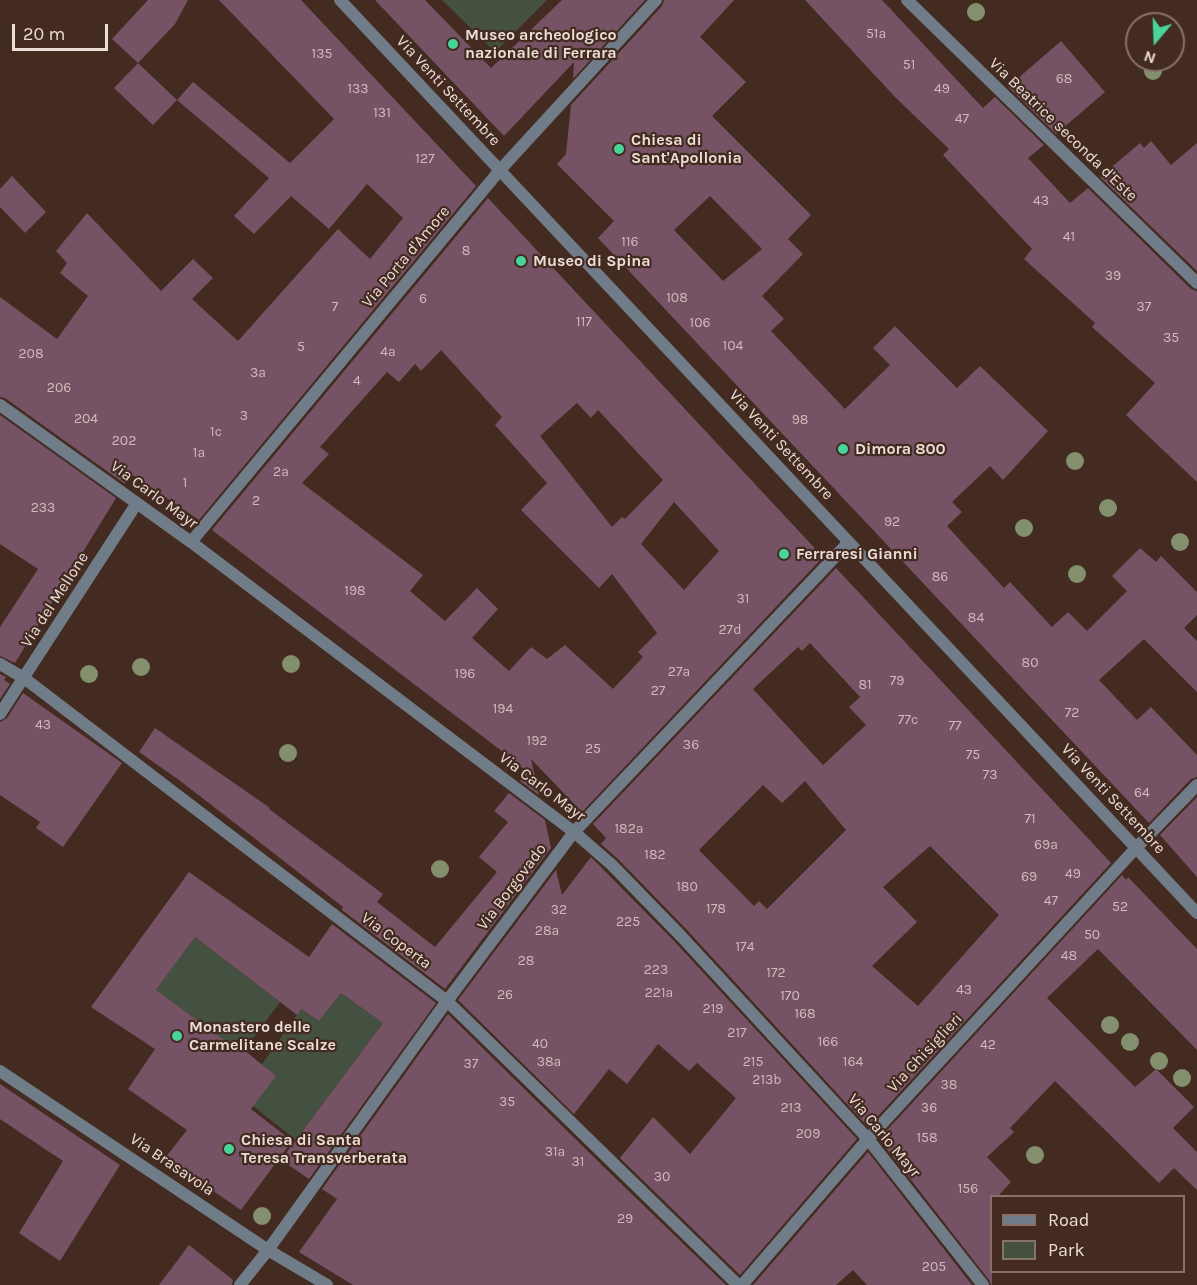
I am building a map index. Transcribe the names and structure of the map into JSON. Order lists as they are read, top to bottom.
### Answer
{
  "streets": {
    "street": [
      "Via Venti Settembre",
      "Via Beatrice seconda d'Este",
      "Via Porta d'Amore",
      "Via Carlo Mayr",
      "Via del Mellone",
      "Via Borgovado",
      "Via Coperta",
      "Via Ghisiglieri",
      "Via Brasavola"
    ]
  },
  "crossings": [
    ["Via Venti Settembre", "Via Porta d'Amore"],
    ["Via Venti Settembre", "Via Borgovado"],
    ["Via Venti Settembre", "Via Ghisiglieri"],
    ["Via Porta d'Amore", "Via Carlo Mayr"],
    ["Via Carlo Mayr", "Via del Mellone"],
    ["Via Carlo Mayr", "Via Borgovado"],
    ["Via Carlo Mayr", "Via Ghisiglieri"],
    ["Via del Mellone", "Via Coperta"],
    ["Via Borgovado", "Via Coperta"],
    ["Via Borgovado", "Via Brasavola"],
    ["Via Coperta", "Via Ghisiglieri"]
  ],
  "places": [
    "Museo archeologico nazionale di Ferrara",
    "Chiesa di Sant'Apollonia",
    "Museo di Spina",
    "Dimora 800",
    "Ferraresi Gianni",
    "Monastero delle Carmelitane Scalze",
    "Chiesa di Santa Teresa Transverberata"
  ],
  "house_numbers": [
    "51a",
    "135",
    "51",
    "68",
    "133",
    "49",
    "131",
    "47",
    "127",
    "43",
    "41",
    "116",
    "8",
    "39",
    "108",
    "6",
    "7",
    "37",
    "117",
    "106",
    "35",
    "104",
    "5",
    "4a",
    "208",
    "3a",
    "4",
    "206",
    "3",
    "204",
    "98",
    "1c",
    "202",
    "1a",
    "2a",
    "1",
    "2",
    "233",
    "92",
    "86",
    "198",
    "31",
    "84",
    "27d",
    "80",
    "27a",
    "196",
    "79",
    "81",
    "27",
    "194",
    "72",
    "77c",
    "43",
    "77",
    "192",
    "36",
    "25",
    "75",
    "73",
    "64",
    "71",
    "182a",
    "69a",
    "182",
    "49",
    "69",
    "180",
    "47",
    "52",
    "178",
    "32",
    "225",
    "28a",
    "50",
    "174",
    "48",
    "28",
    "223",
    "172",
    "43",
    "221a",
    "26",
    "170",
    "219",
    "168",
    "217",
    "166",
    "40",
    "42",
    "38a",
    "215",
    "164",
    "37",
    "213b",
    "38",
    "35",
    "213",
    "36",
    "209",
    "158",
    "31a",
    "31",
    "30",
    "156",
    "29",
    "205"
  ],
  "legend": ["Road", "Park"],
  "scale_bar": "20 m",
  "north": "bottom"
}
